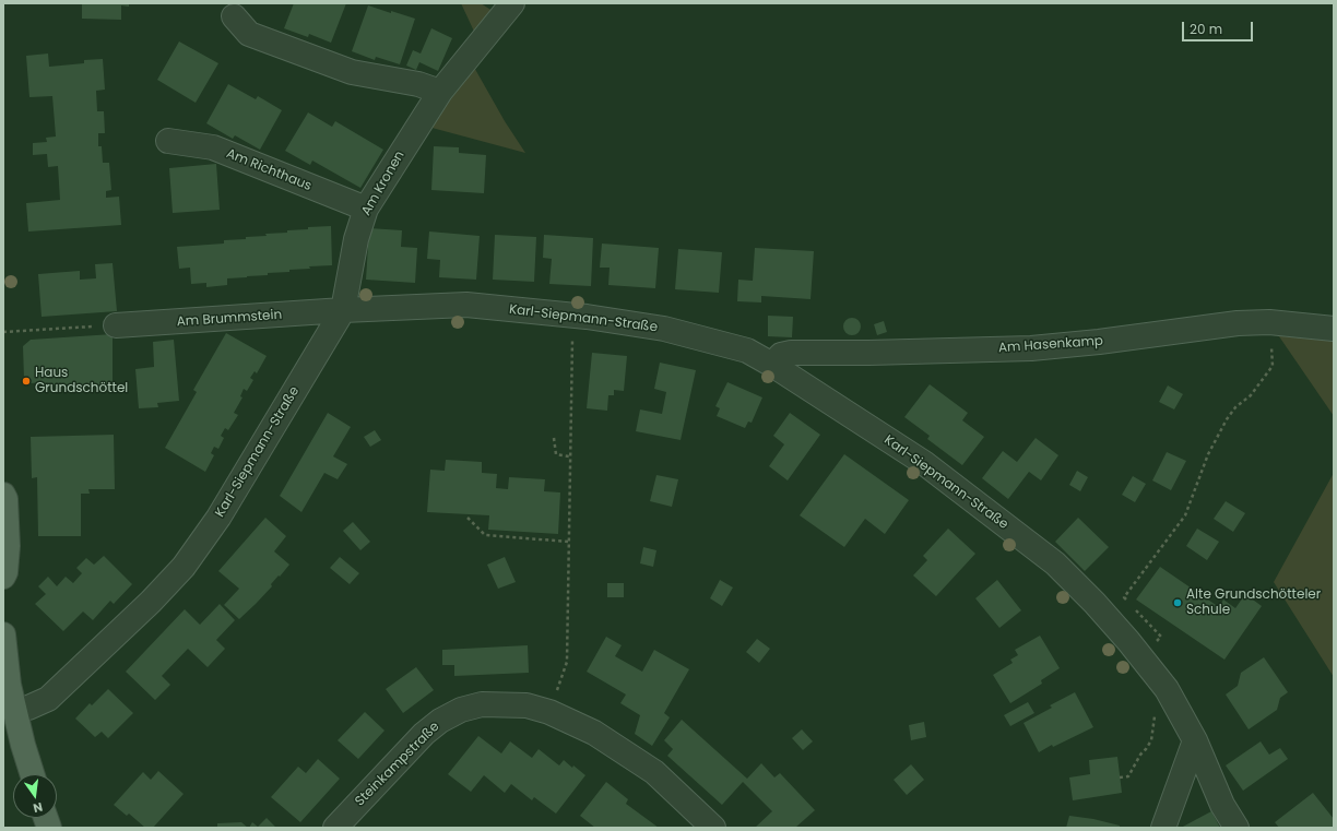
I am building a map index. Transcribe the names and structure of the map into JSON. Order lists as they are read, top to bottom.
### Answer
{
  "streets": {
    "street": [
      "Am Richthaus",
      "Am Kronen",
      "Am Brummstein",
      "Karl-Siepmann-Straße",
      "Am Hasenkamp",
      "Steinkampstraße"
    ]
  },
  "crossings": [
    ["Am Richthaus", "Am Kronen"],
    ["Am Kronen", "Am Brummstein"],
    ["Am Kronen", "Karl-Siepmann-Straße"],
    ["Am Brummstein", "Karl-Siepmann-Straße"],
    ["Karl-Siepmann-Straße", "Am Hasenkamp"]
  ],
  "places": ["Haus Grundschöttel", "Alte Grundschötteler Schule"],
  "scale_bar": "20 m",
  "north": "bottom"
}
